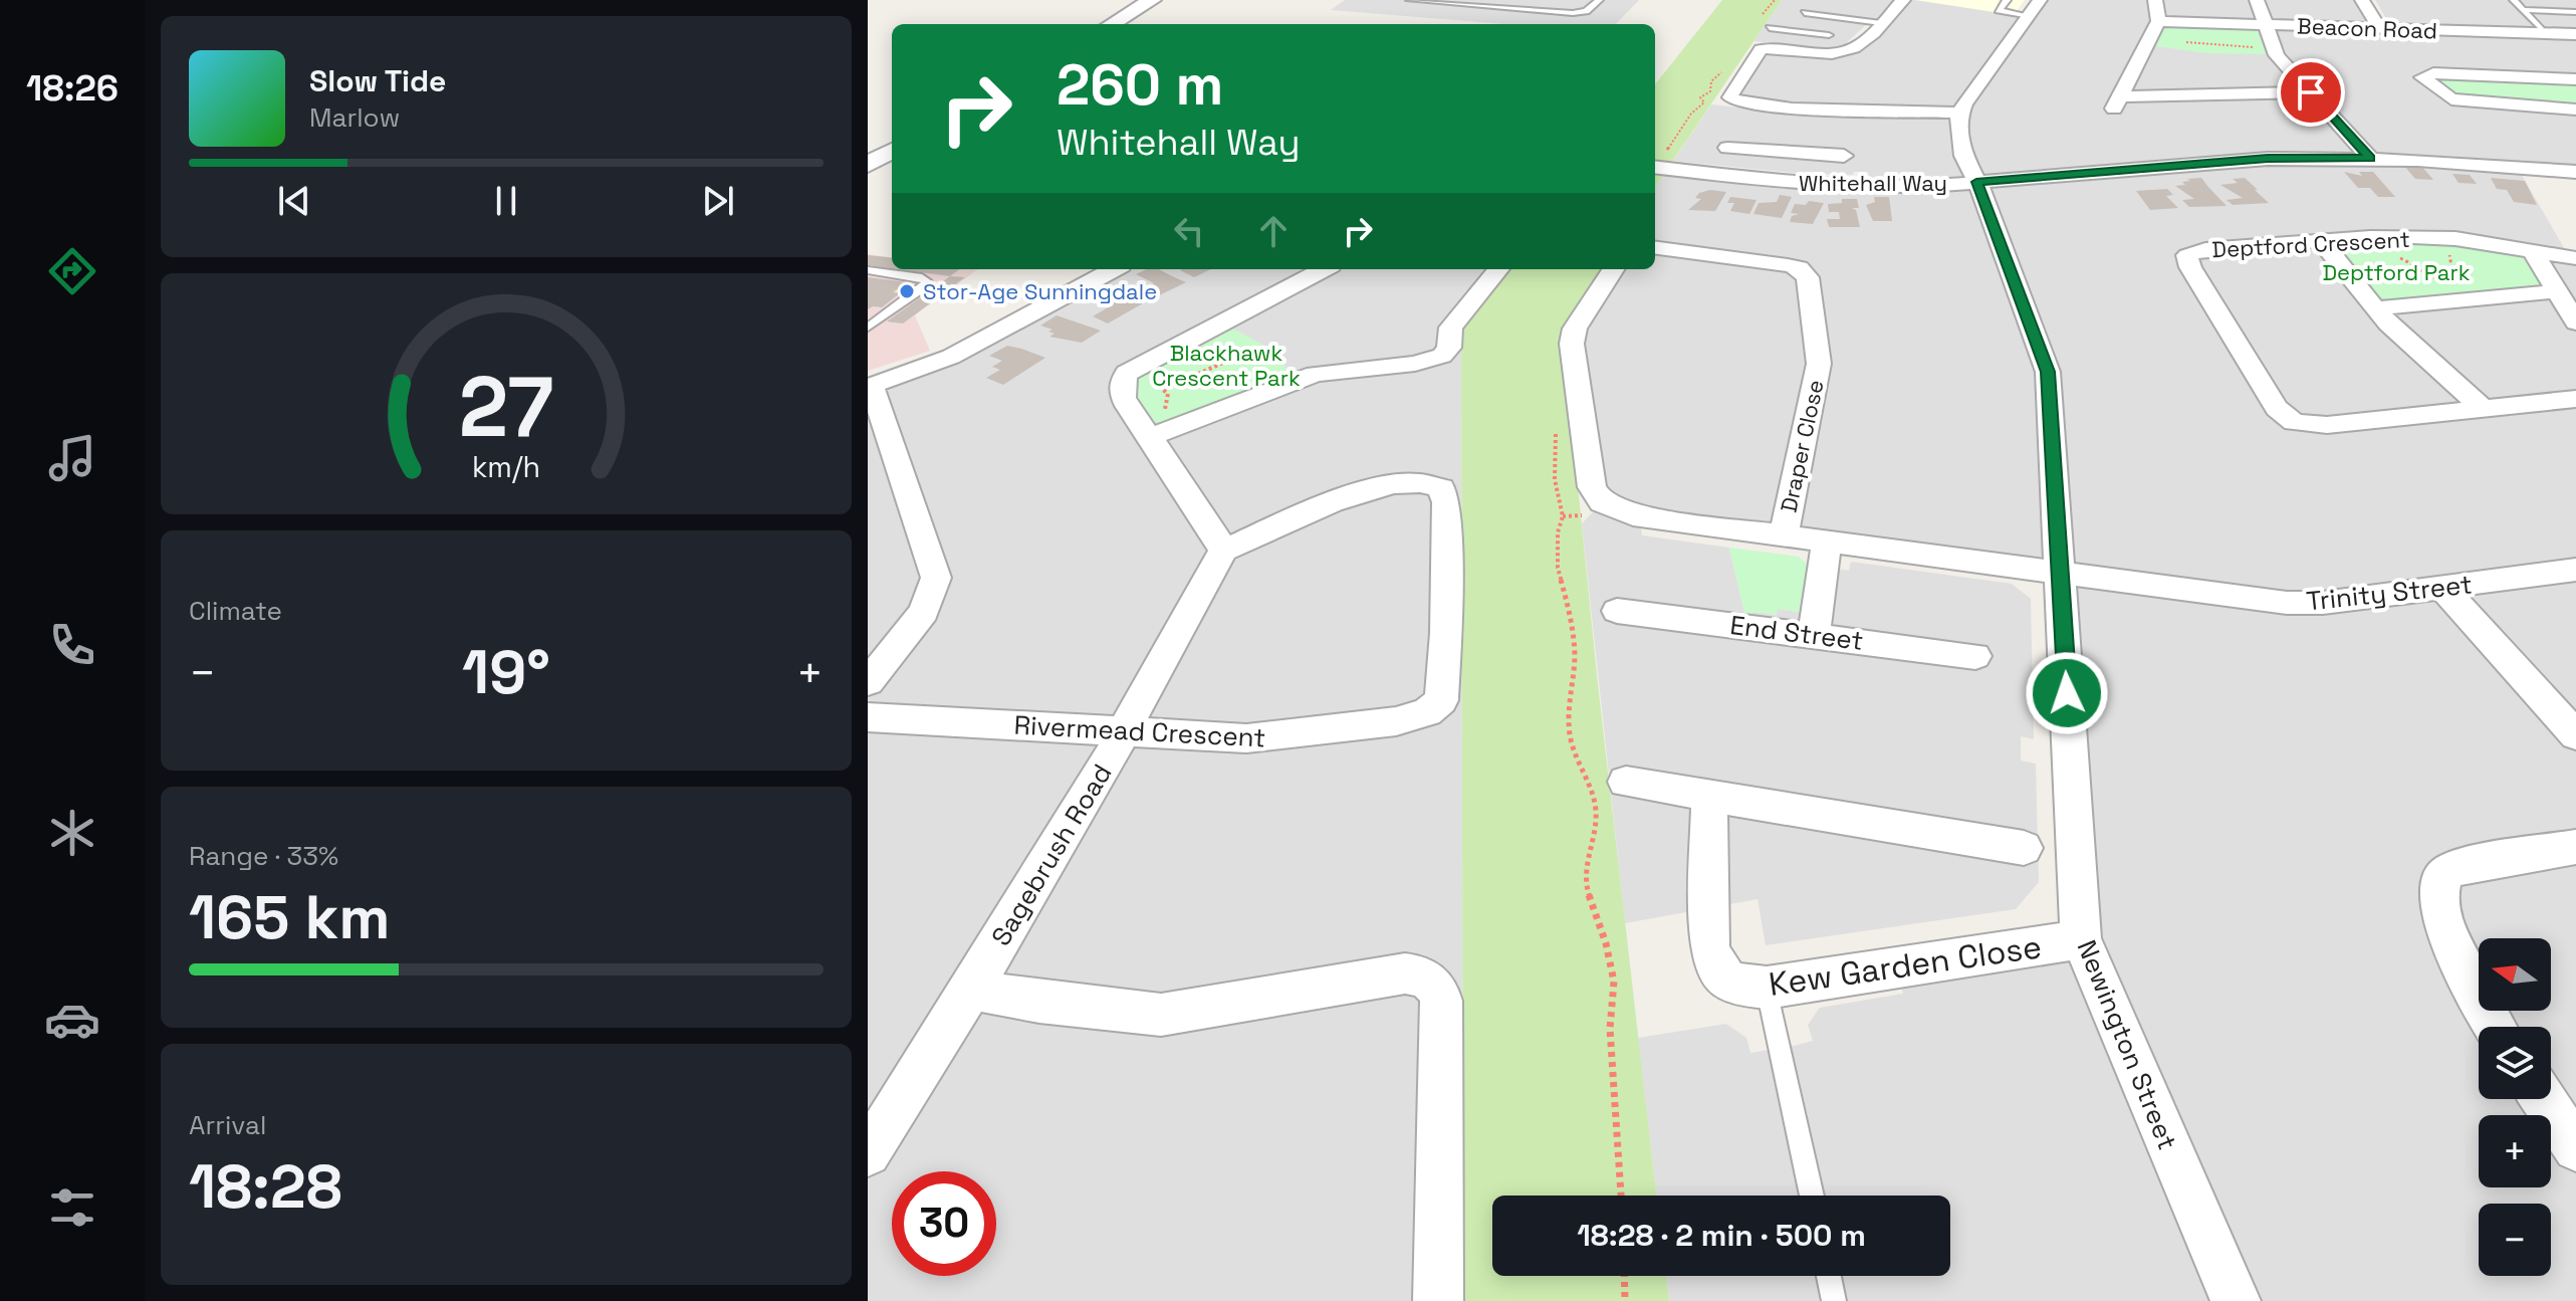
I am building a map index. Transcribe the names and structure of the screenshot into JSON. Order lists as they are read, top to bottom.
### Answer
{
  "streets": {
    "street": [
      "Beacon Road",
      "Whitehall Way",
      "Deptford Crescent",
      "Draper Close",
      "Trinity Street",
      "End Street",
      "Rivermead Crescent",
      "Sagebrush Road",
      "Kew Garden Close",
      "Newington Street"
    ]
  },
  "crossings": [
    ["Whitehall Way", "Newington Street"],
    ["Draper Close", "Trinity Street"],
    ["Draper Close", "Newington Street"],
    ["Trinity Street", "Newington Street"],
    ["Rivermead Crescent", "Sagebrush Road"],
    ["Kew Garden Close", "Newington Street"]
  ],
  "parks": ["Deptford Park", "Blackhawk Crescent Park"],
  "places": ["Stor-Age Sunningdale"],
  "north": "left",
  "page": {
    "tabs": "18:26",
    "turn": ["260 m", "Whitehall Way"],
    "song": ["Slow Tide", "Marlow"],
    "tile": [
      "Climate",
      ["Range · 33%", "165 km"],
      ["Arrival", "18:28"]
    ],
    "heat": ["−", "19°", "+"],
    "map_buttons": ["+", "−"],
    "limit": "30",
    "trip": "18:28 · 2 min · 500 m",
    "gauge": ["27", "km/h"]
  }
}
